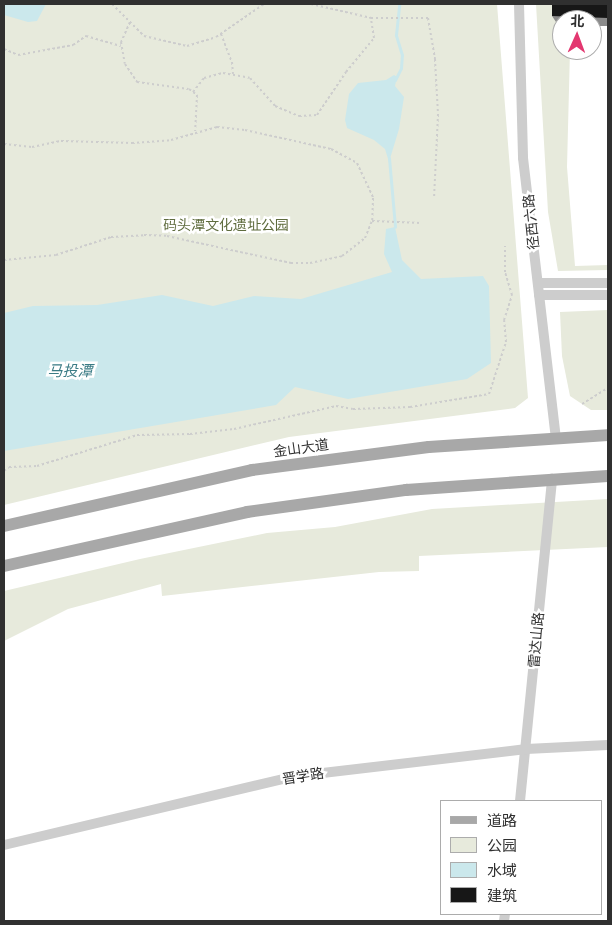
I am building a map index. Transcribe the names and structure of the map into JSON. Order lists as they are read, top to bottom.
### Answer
{
  "streets": {
    "main road": ["金山大道"],
    "street": ["径西六路", "雷达山路", "晋学路"]
  },
  "crossings": [
    ["径西六路", "金山大道"],
    ["雷达山路", "晋学路"]
  ],
  "water": ["马投潭"],
  "parks": ["码头潭文化遗址公园"],
  "legend": [
    "道路",
    "公园",
    "水域",
    "建筑"
  ],
  "north": "top"
}
